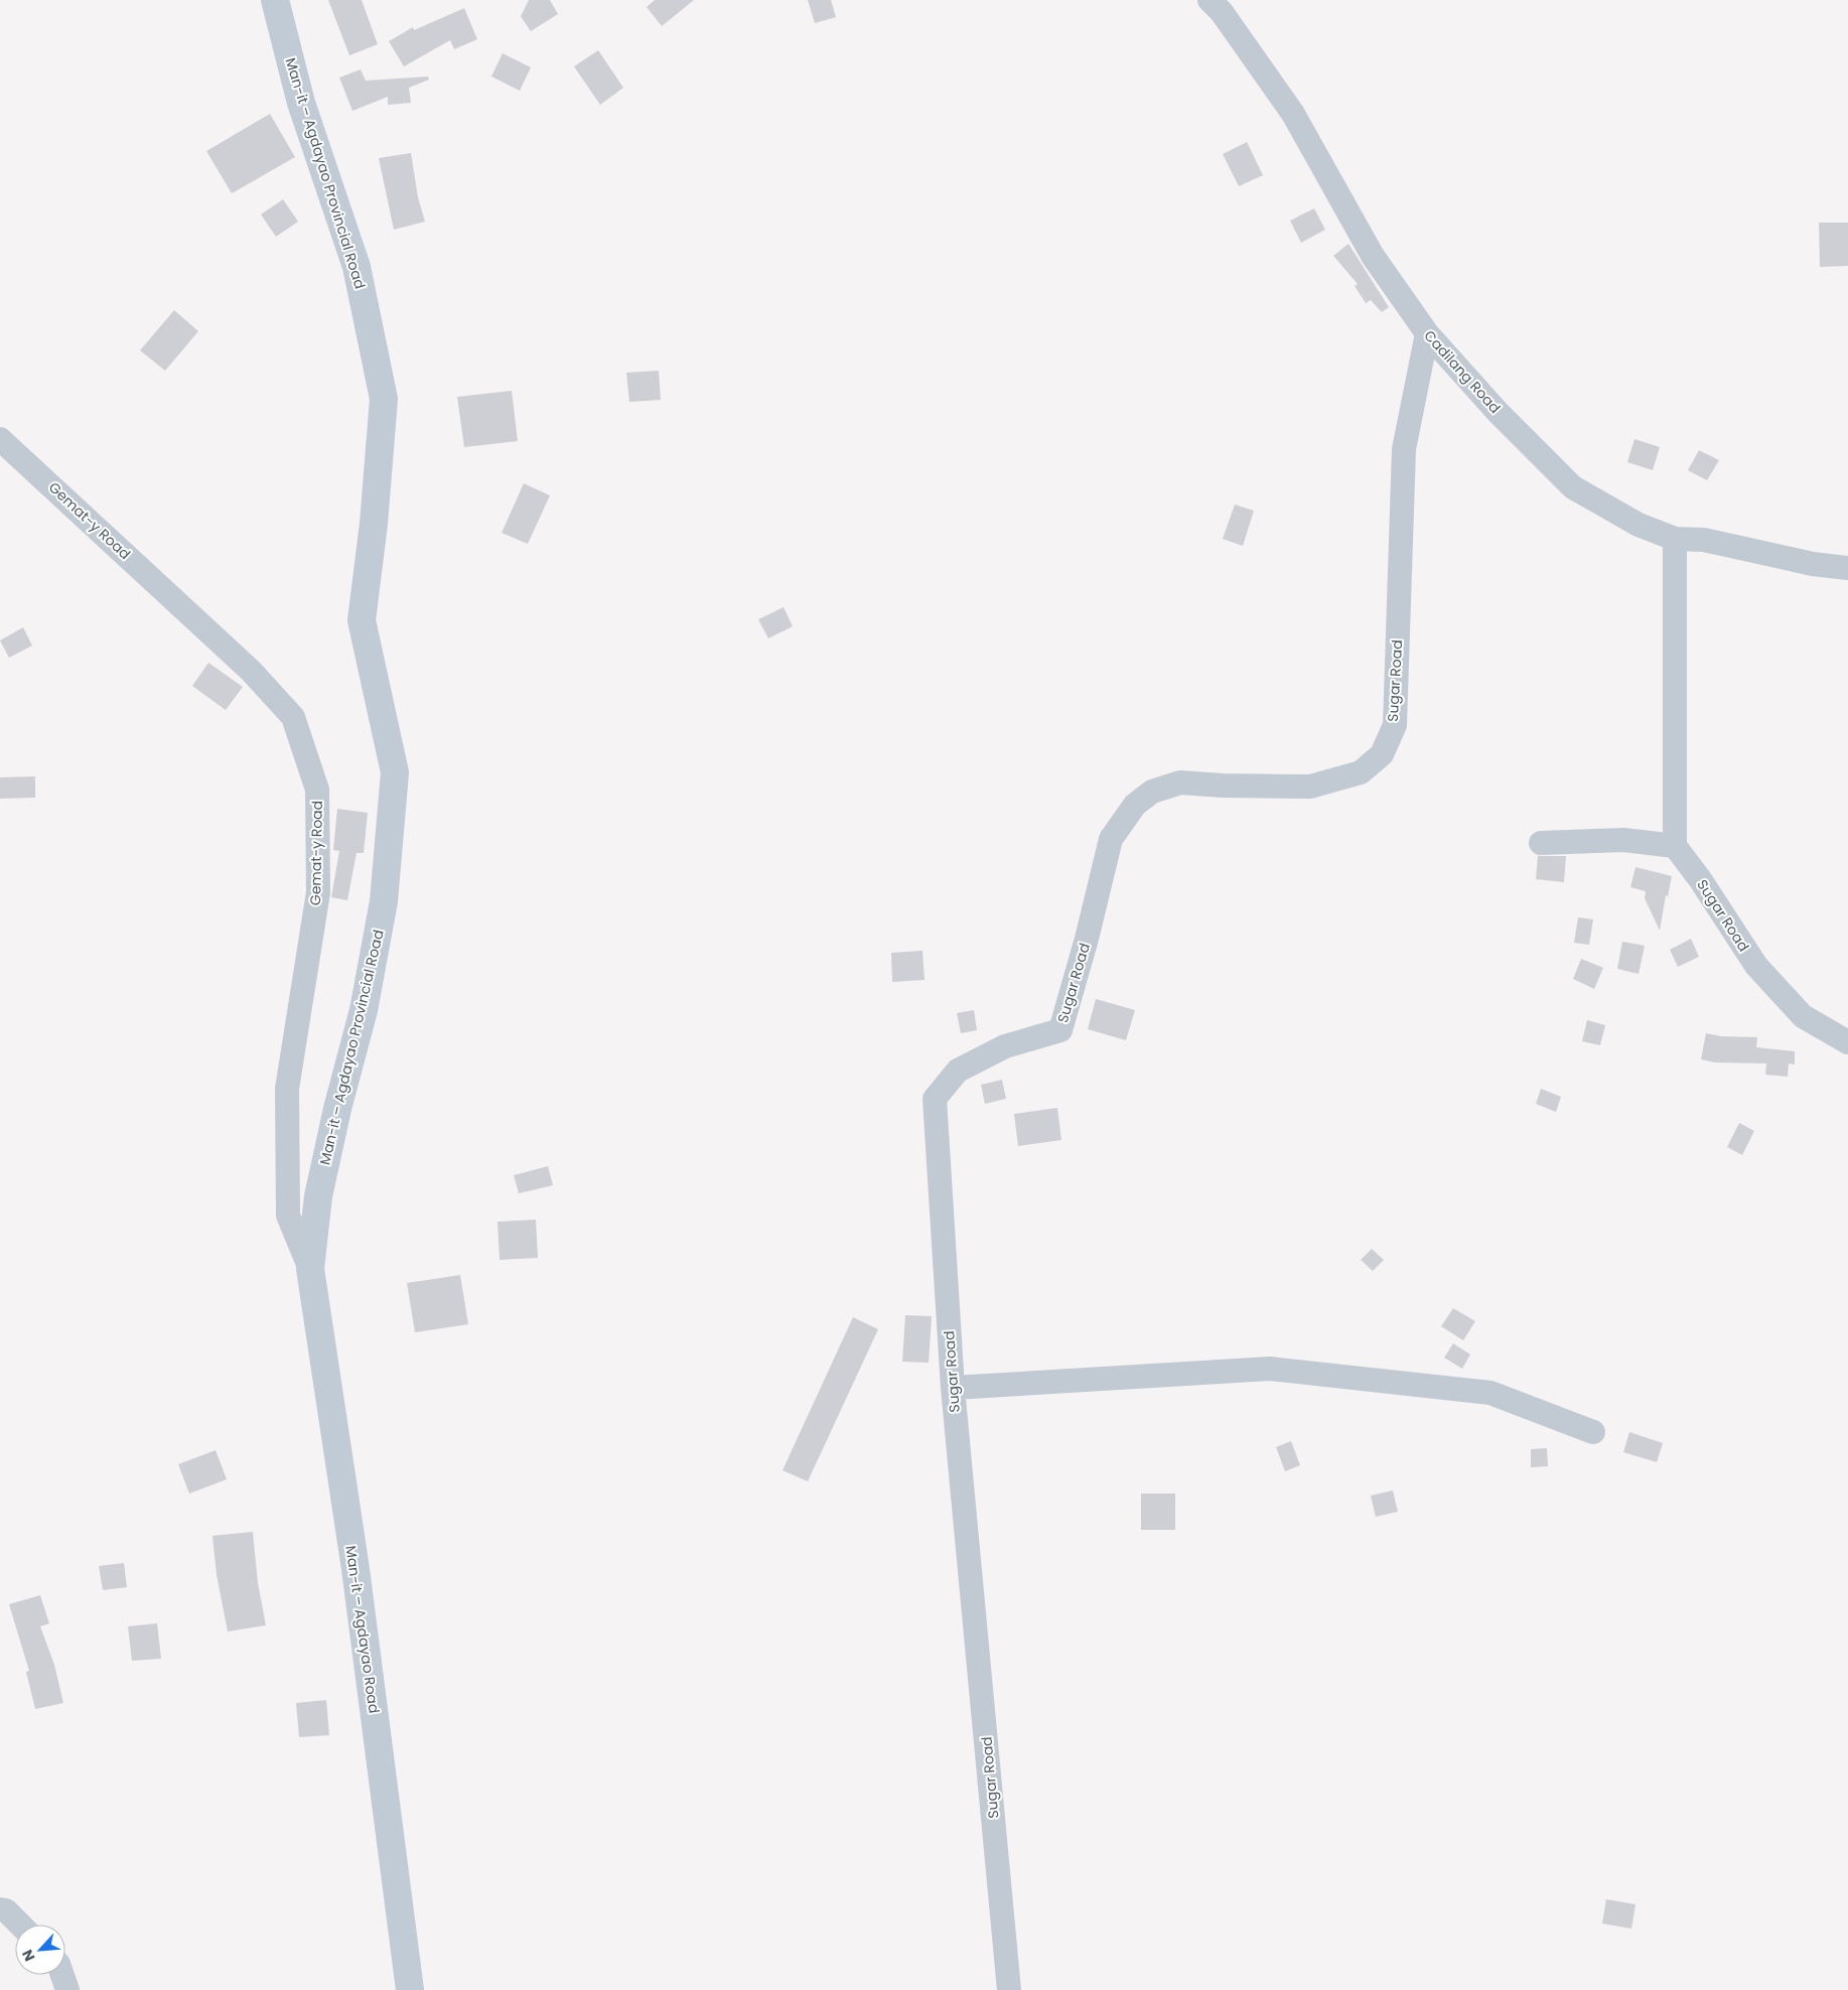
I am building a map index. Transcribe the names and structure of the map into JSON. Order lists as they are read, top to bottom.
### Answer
{
  "streets": {
    "street": [
      "Man-it – Agdayao Provincial Road",
      "Cadilang Road",
      "Gemat-y Road",
      "Sugar Road",
      "Man-it – Agdayao Road"
    ]
  },
  "crossings": [
    ["Man-it – Agdayao Provincial Road", "Gemat-y Road"],
    ["Man-it – Agdayao Provincial Road", "Man-it – Agdayao Road"],
    ["Cadilang Road", "Sugar Road"],
    ["Gemat-y Road", "Man-it – Agdayao Road"]
  ],
  "north": "bottom left"
}
